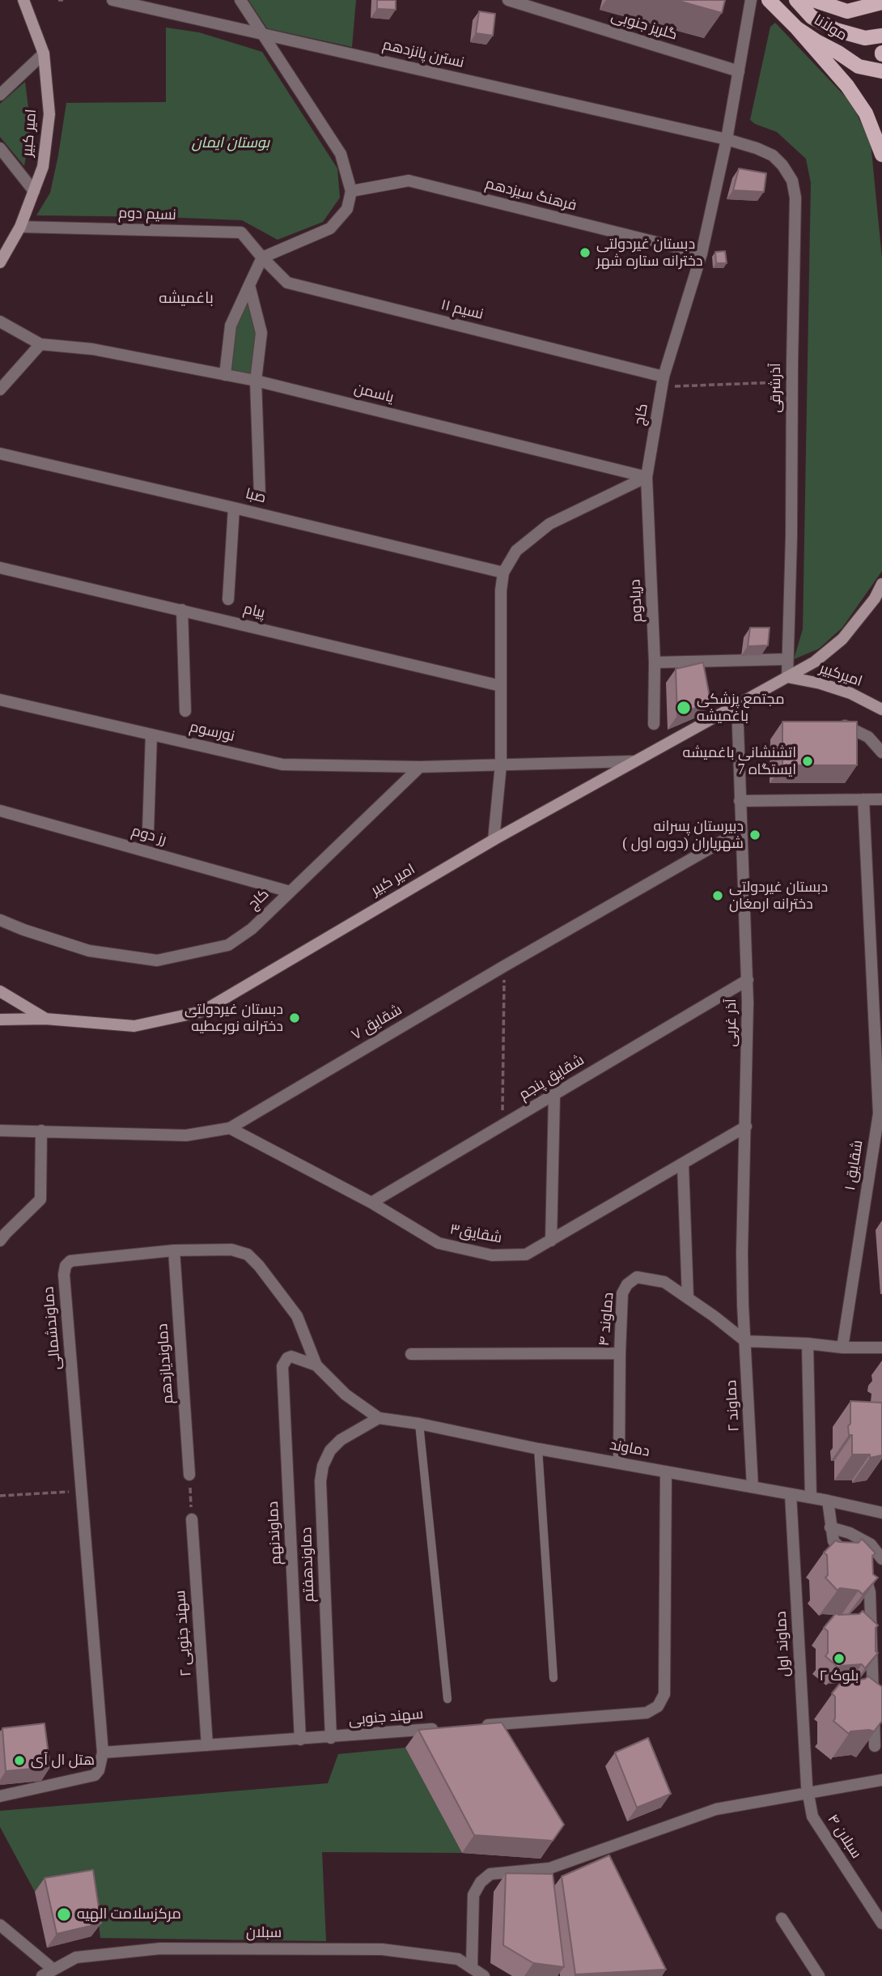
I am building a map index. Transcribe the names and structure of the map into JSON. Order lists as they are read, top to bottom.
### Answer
{
  "streets": {
    "main road": ["مولانا", "امیر کبیر", "امیرکبیر"],
    "street": [
      "گلریز جنوبی",
      "نسترن پانزدهم",
      "فرهنگ سیزدهم",
      "نسیم دوم",
      "نسیم ۱۱",
      "آذرشرقی",
      "یاسمن",
      "کاج",
      "صبا",
      "دریادوم",
      "پیام",
      "نورسوم",
      "رز دوم",
      "شقایق ۷",
      "آذر غربی",
      "شقایق پنجم",
      "شقایق ۱",
      "شقایق۳",
      "دماوند ۴",
      "دماوندشمالی",
      "دماوندیازدهم",
      "دماوند ۲",
      "دماوند",
      "دماوندنهم",
      "دماوندهفتم",
      "سهند جنوبی ۲",
      "دماوند اول",
      "سهند جنوبی",
      "سبلان ۴",
      "سبلان"
    ]
  },
  "crossings": [
    ["گلریز جنوبی", "کاج"],
    ["نسترن پانزدهم", "آذرشرقی"],
    ["نسترن پانزدهم", "کاج"],
    ["امیر کبیر", "نسیم دوم"],
    ["امیر کبیر", "آذرشرقی"],
    ["امیر کبیر", "امیرکبیر"],
    ["امیر کبیر", "آذر غربی"],
    ["فرهنگ سیزدهم", "کاج"],
    ["نسیم دوم", "نسیم ۱۱"],
    ["نسیم ۱۱", "کاج"],
    ["آذرشرقی", "کاج"],
    ["آذرشرقی", "امیرکبیر"],
    ["یاسمن", "کاج"],
    ["یاسمن", "دریادوم"],
    ["کاج", "دریادوم"],
    ["کاج", "نورسوم"],
    ["کاج", "رز دوم"],
    ["شقایق ۷", "آذر غربی"],
    ["شقایق ۷", "شقایق۳"],
    ["آذر غربی", "شقایق پنجم"],
    ["آذر غربی", "شقایق۳"],
    ["آذر غربی", "دماوند ۴"],
    ["آذر غربی", "دماوند ۲"],
    ["شقایق پنجم", "شقایق۳"],
    ["دماوند ۴", "دماوند ۲"],
    ["دماوند ۴", "دماوند"],
    ["دماوندشمالی", "دماوندیازدهم"],
    ["دماوندشمالی", "دماوند"],
    ["دماوندشمالی", "دماوندنهم"],
    ["دماوندشمالی", "دماوندهفتم"],
    ["دماوندشمالی", "سهند جنوبی"],
    ["دماوند ۲", "دماوند"],
    ["دماوند", "دماوندهفتم"],
    ["دماوند", "دماوند اول"],
    ["دماوندنهم", "سهند جنوبی"],
    ["دماوندهفتم", "سهند جنوبی"],
    ["سهند جنوبی ۲", "سهند جنوبی"],
    ["دماوند اول", "سبلان ۴"]
  ],
  "districts": ["باغمیشه"],
  "parks": ["بوستان ایمان"],
  "places": [
    "دبستان غیردولتی دخترانه ستاره شهر",
    "مجتمع پزشکی باغمیشه",
    "اتشنشانی باغمیشه ایستگاه 7",
    "دبیرستان پسرانه شهریاران (دوره اول )",
    "دبستان غیردولتی دخترانه ارمغان",
    "دبستان غیردولتی دخترانه نورعطیه",
    "بلوک ۲",
    "هتل ال آی",
    "مرکزسلامت الهیه"
  ]
}
